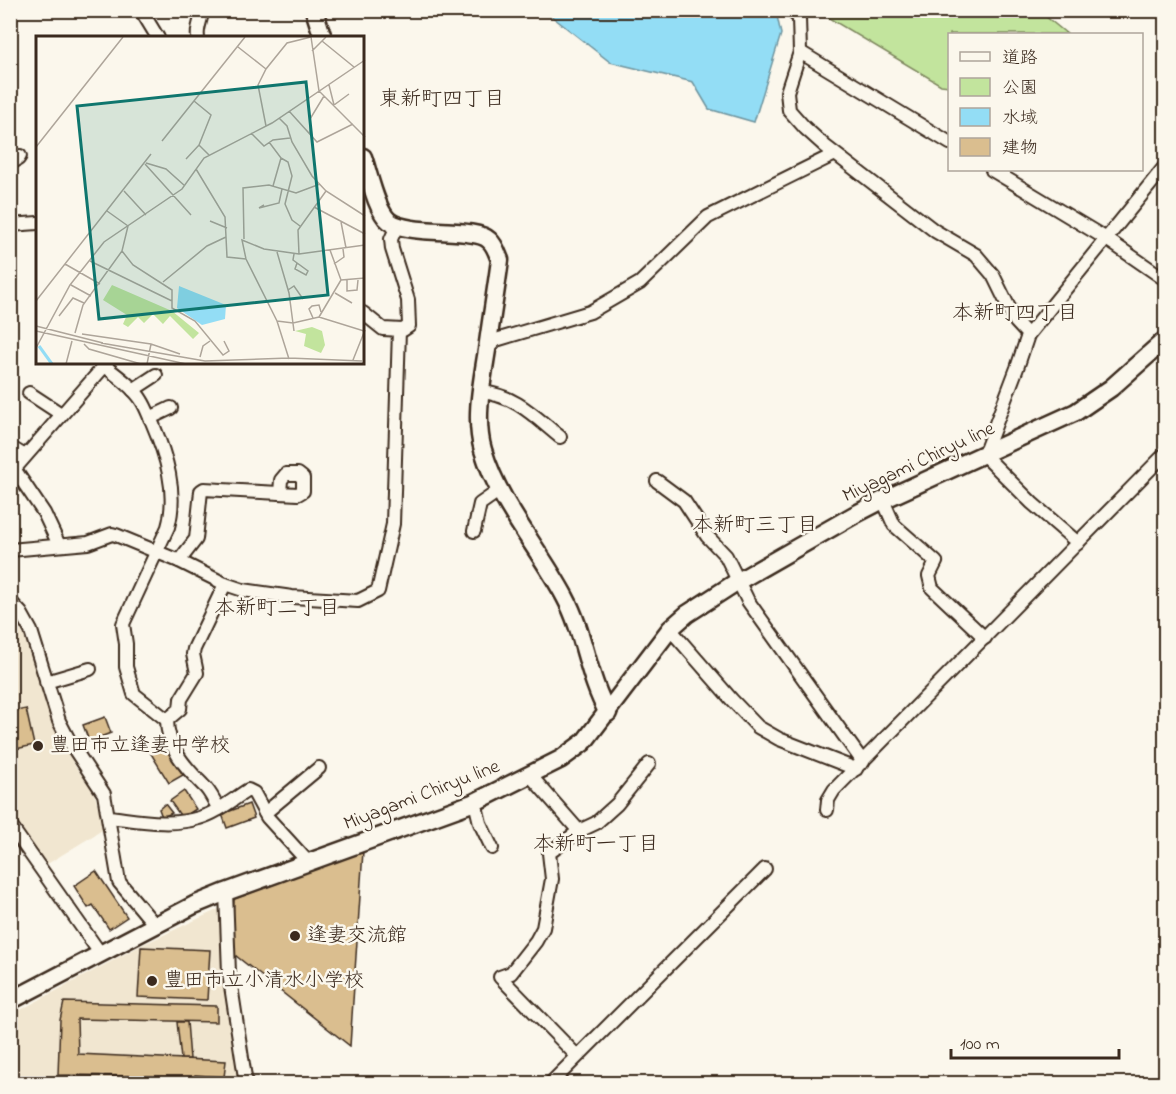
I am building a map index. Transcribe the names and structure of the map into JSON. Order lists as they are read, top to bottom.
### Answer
{
  "streets": {
    "main road": ["Miyagami Chiryu line"]
  },
  "districts": [
    "東新町四丁目",
    "本新町四丁目",
    "本新町三丁目",
    "本新町二丁目",
    "本新町一丁目"
  ],
  "places": ["豊田市立逢妻中学校", "逢妻交流館", "豊田市立小清水小学校"],
  "legend": [
    "道路",
    "公園",
    "水域",
    "建物"
  ],
  "scale_bar": "100 m"
}
